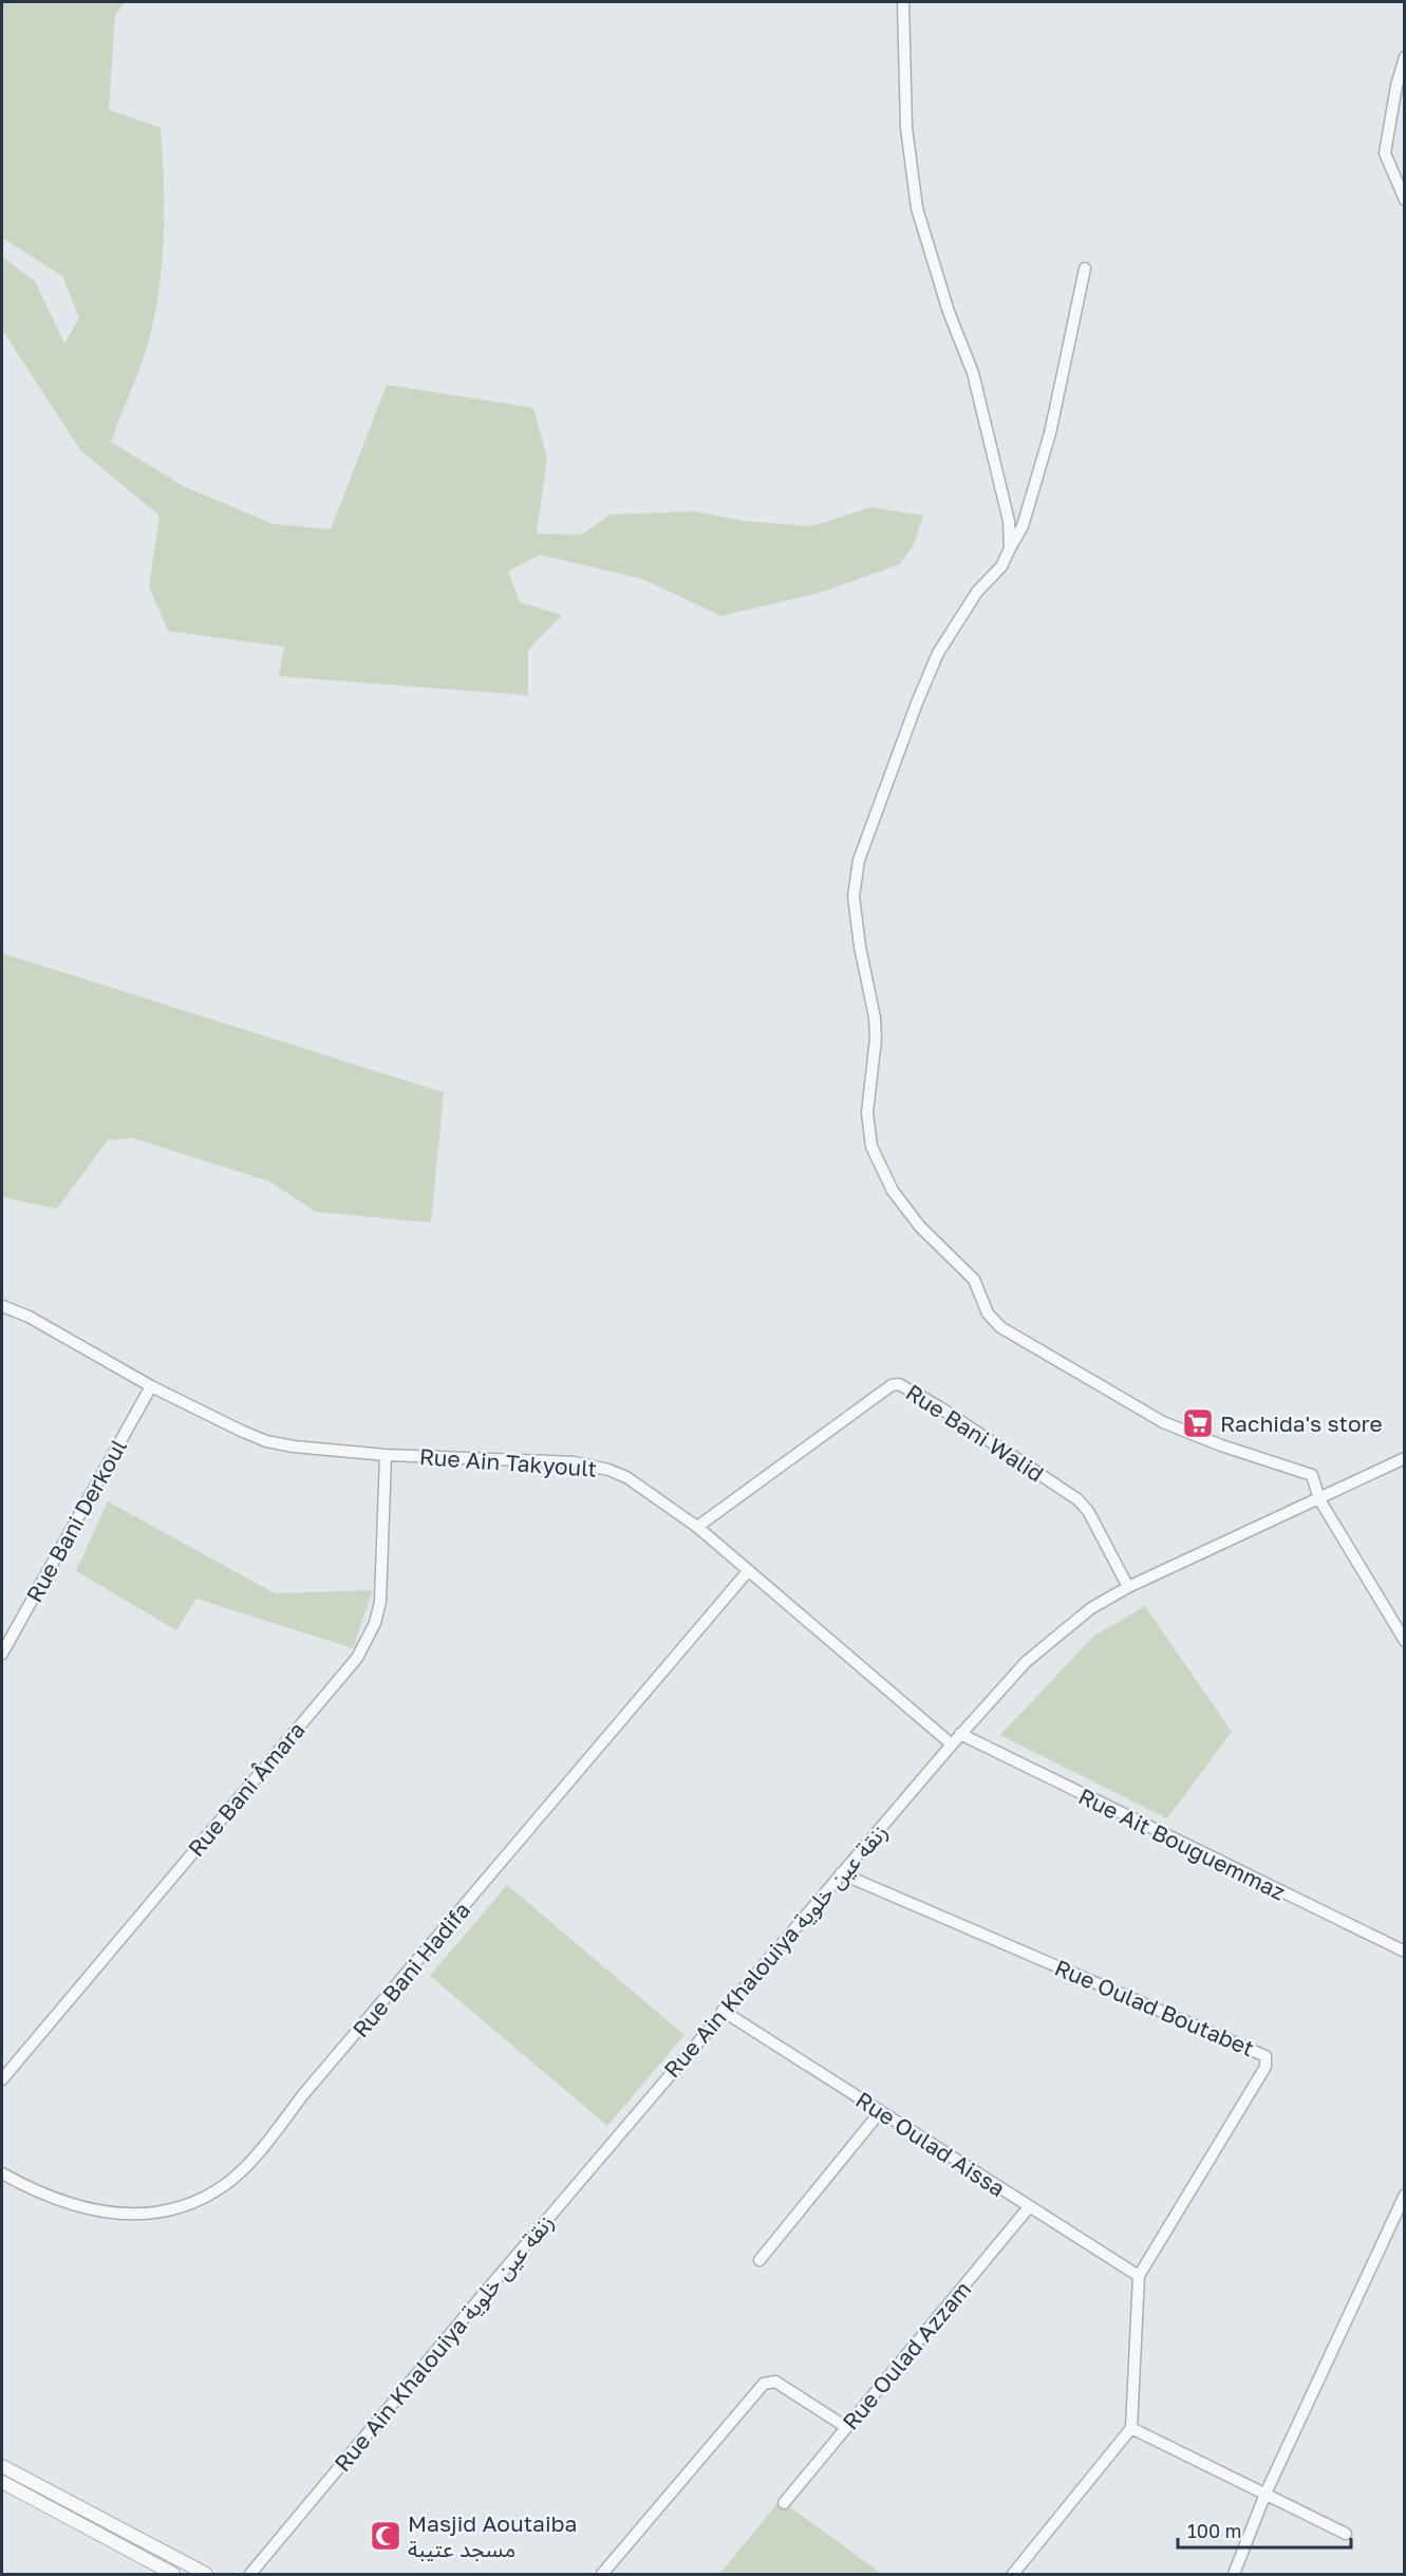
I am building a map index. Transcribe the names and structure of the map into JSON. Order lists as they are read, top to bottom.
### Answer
{
  "streets": {
    "street": [
      "Rue Bani Walid",
      "Rue Ain Takyoult",
      "Rue Bani Derkoul",
      "Rue Bani Âmara",
      "Rue Ait Bouguemmaz",
      "Rue Ain Khalouiya زنقة عين خلوية",
      "Rue Bani Hadifa",
      "Rue Oulad Boutabet",
      "Rue Oulad Aissa",
      "Rue Oulad Azzam"
    ]
  },
  "crossings": [
    ["Rue Bani Walid", "Rue Ain Takyoult"],
    ["Rue Bani Walid", "Rue Ain Khalouiya زنقة عين خلوية"],
    ["Rue Ain Takyoult", "Rue Bani Derkoul"],
    ["Rue Ain Takyoult", "Rue Bani Âmara"],
    ["Rue Ain Takyoult", "Rue Ain Khalouiya زنقة عين خلوية"],
    ["Rue Ain Takyoult", "Rue Bani Hadifa"],
    ["Rue Ait Bouguemmaz", "Rue Ain Khalouiya زنقة عين خلوية"],
    ["Rue Ain Khalouiya زنقة عين خلوية", "Rue Oulad Boutabet"],
    ["Rue Ain Khalouiya زنقة عين خلوية", "Rue Oulad Aissa"],
    ["Rue Oulad Boutabet", "Rue Oulad Aissa"],
    ["Rue Oulad Aissa", "Rue Oulad Azzam"]
  ],
  "places": {
    "supermarket": ["Rachida's store"],
    "mosque": ["Masjid Aoutaiba مسجد عتيبة"]
  },
  "scale_bar": "100 m"
}
